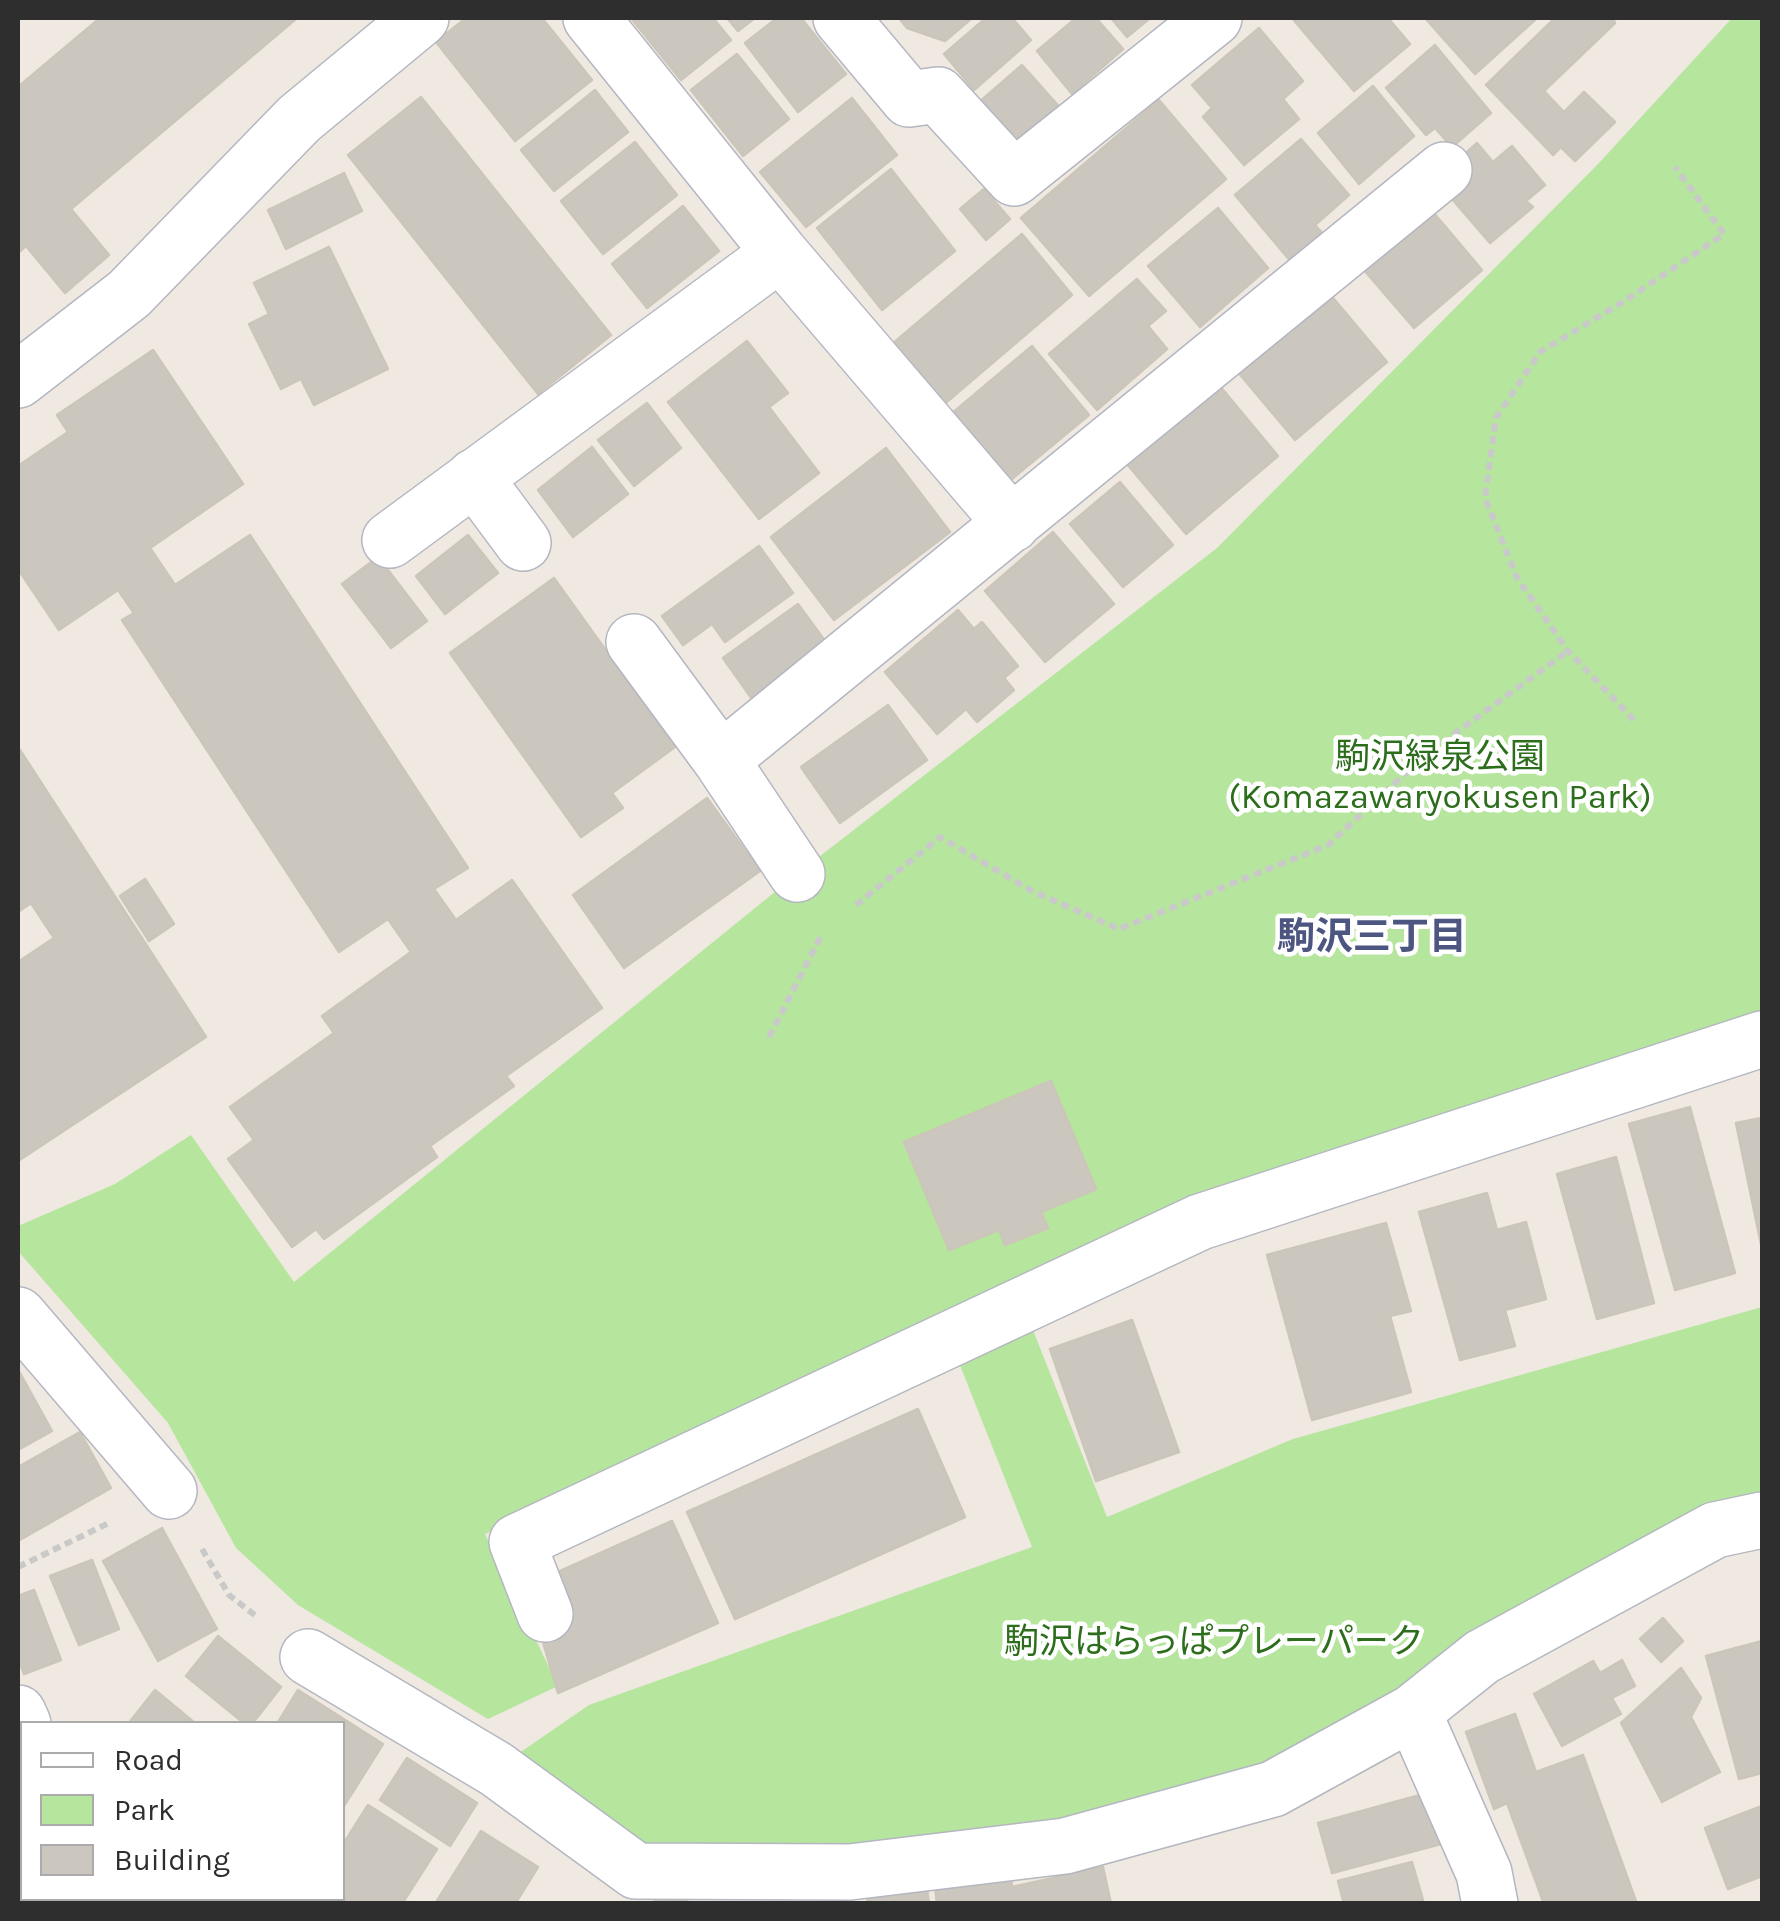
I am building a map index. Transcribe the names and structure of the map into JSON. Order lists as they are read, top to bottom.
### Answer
{
  "districts": ["駒沢三丁目"],
  "parks": ["駒沢緑泉公園 (Komazawaryokusen Park)", "駒沢はらっぱプレーパーク"],
  "legend": ["Road", "Park", "Building"]
}
